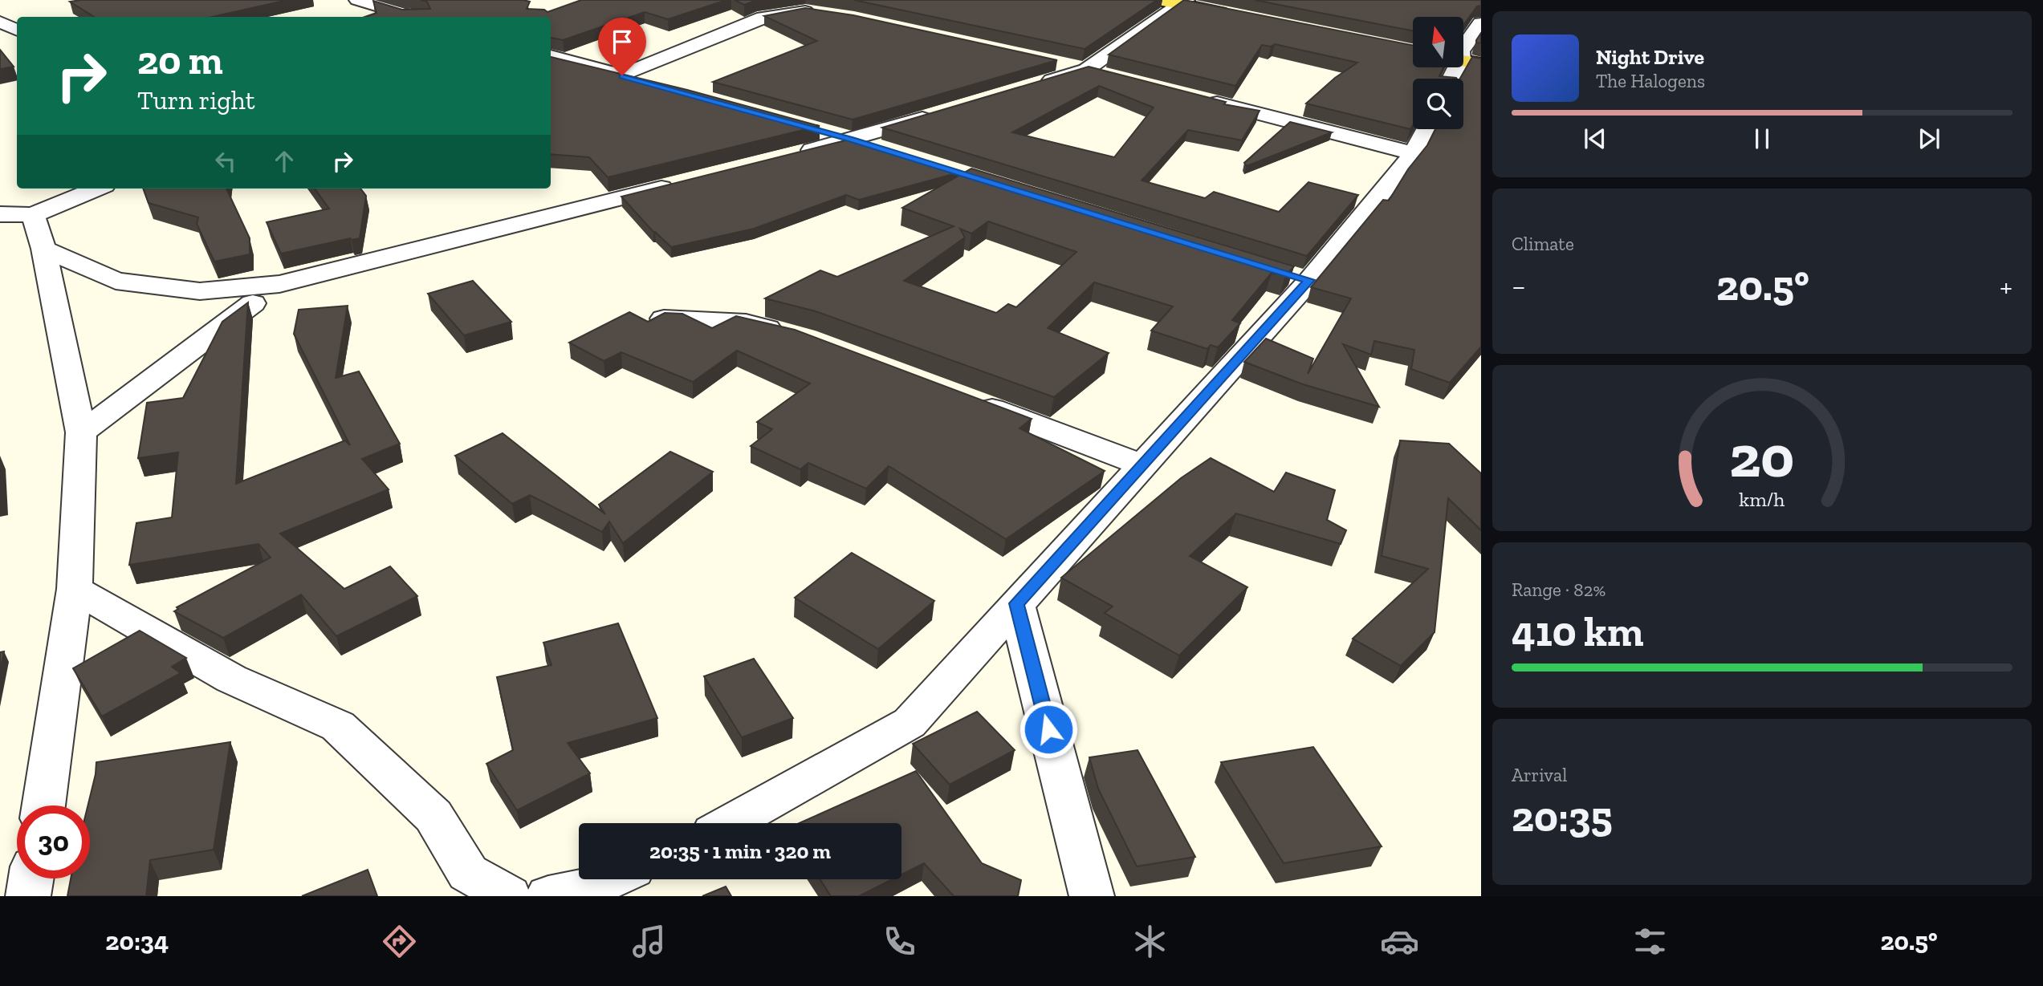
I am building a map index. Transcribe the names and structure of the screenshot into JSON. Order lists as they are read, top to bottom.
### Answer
{
  "north": "top",
  "page": {
    "turn": ["20 m", "Turn right"],
    "song": ["Night Drive", "The Halogens"],
    "tile": [
      "Climate",
      ["Range · 82%", "410 km"],
      ["Arrival", "20:35"]
    ],
    "heat": ["−", "20.5°", "+"],
    "limit": "30",
    "trip": "20:35 · 1 min · 320 m",
    "tabs": ["20:34", "20.5°"],
    "gauge": ["20", "km/h"]
  }
}
